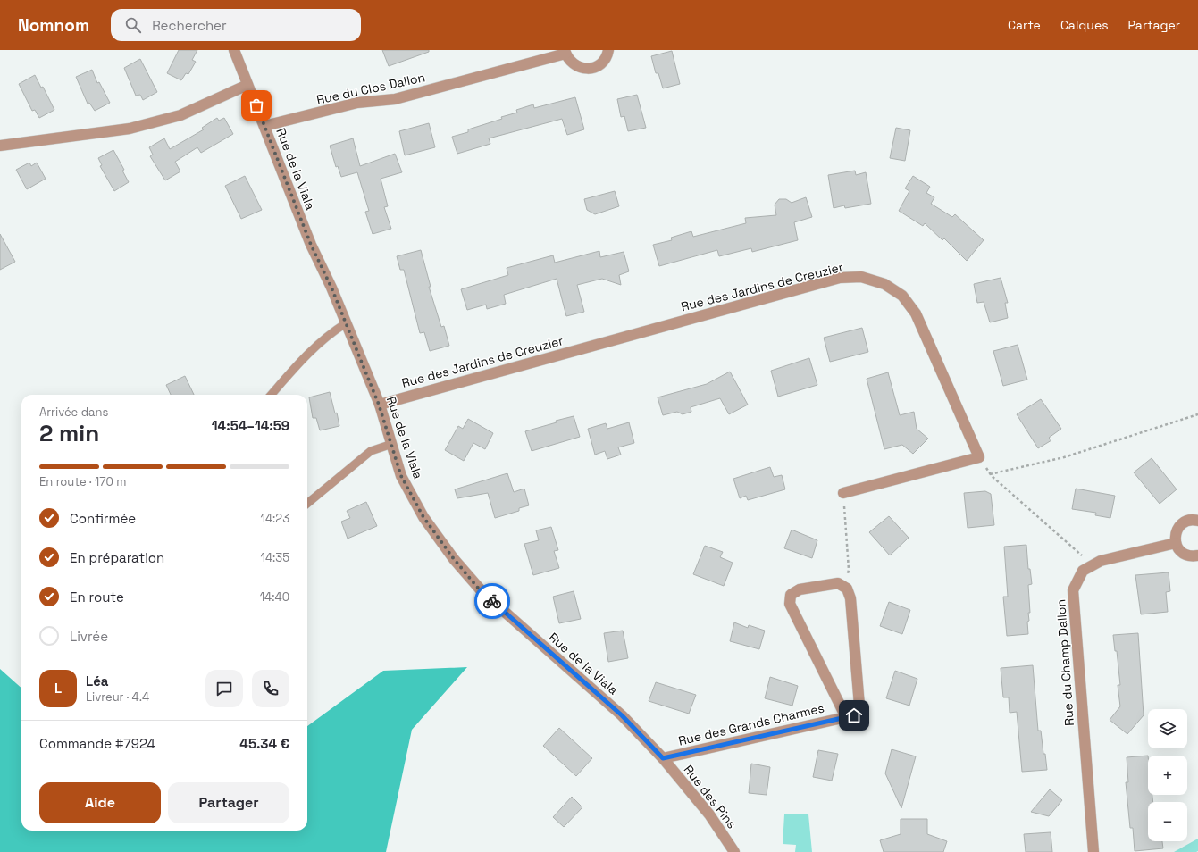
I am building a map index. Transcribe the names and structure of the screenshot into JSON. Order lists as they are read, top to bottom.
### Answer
{
  "streets": {
    "street": [
      "Rue du Clos Dallon",
      "Rue de la Viala",
      "Rue des Jardins de Creuzier",
      "Rue du Champ Dallon",
      "Rue des Grands Charmes",
      "Rue des Pins"
    ]
  },
  "crossings": [
    ["Rue du Clos Dallon", "Rue de la Viala"],
    ["Rue de la Viala", "Rue des Jardins de Creuzier"],
    ["Rue de la Viala", "Rue des Grands Charmes"],
    ["Rue de la Viala", "Rue des Pins"],
    ["Rue des Grands Charmes", "Rue des Pins"]
  ],
  "page": {
    "header": "Nomnom",
    "search": "Rechercher",
    "nav": ["Carte", "Calques", "Partager"],
    "heading": ["2 min", "Arrivée dans", "14:54–14:59"],
    "panel": [
      "Léa",
      "Livreur · 4.4",
      "Commande #7924",
      "45.34 €"
    ],
    "bar": "En route · 170 m",
    "list": [
      ["Confirmée", "14:23"],
      ["En préparation", "14:35"],
      ["En route", "14:40"],
      "Livrée"
    ],
    "round": "L",
    "map_buttons": ["+", "−"],
    "buttons": ["Aide", "Partager"]
  }
}
